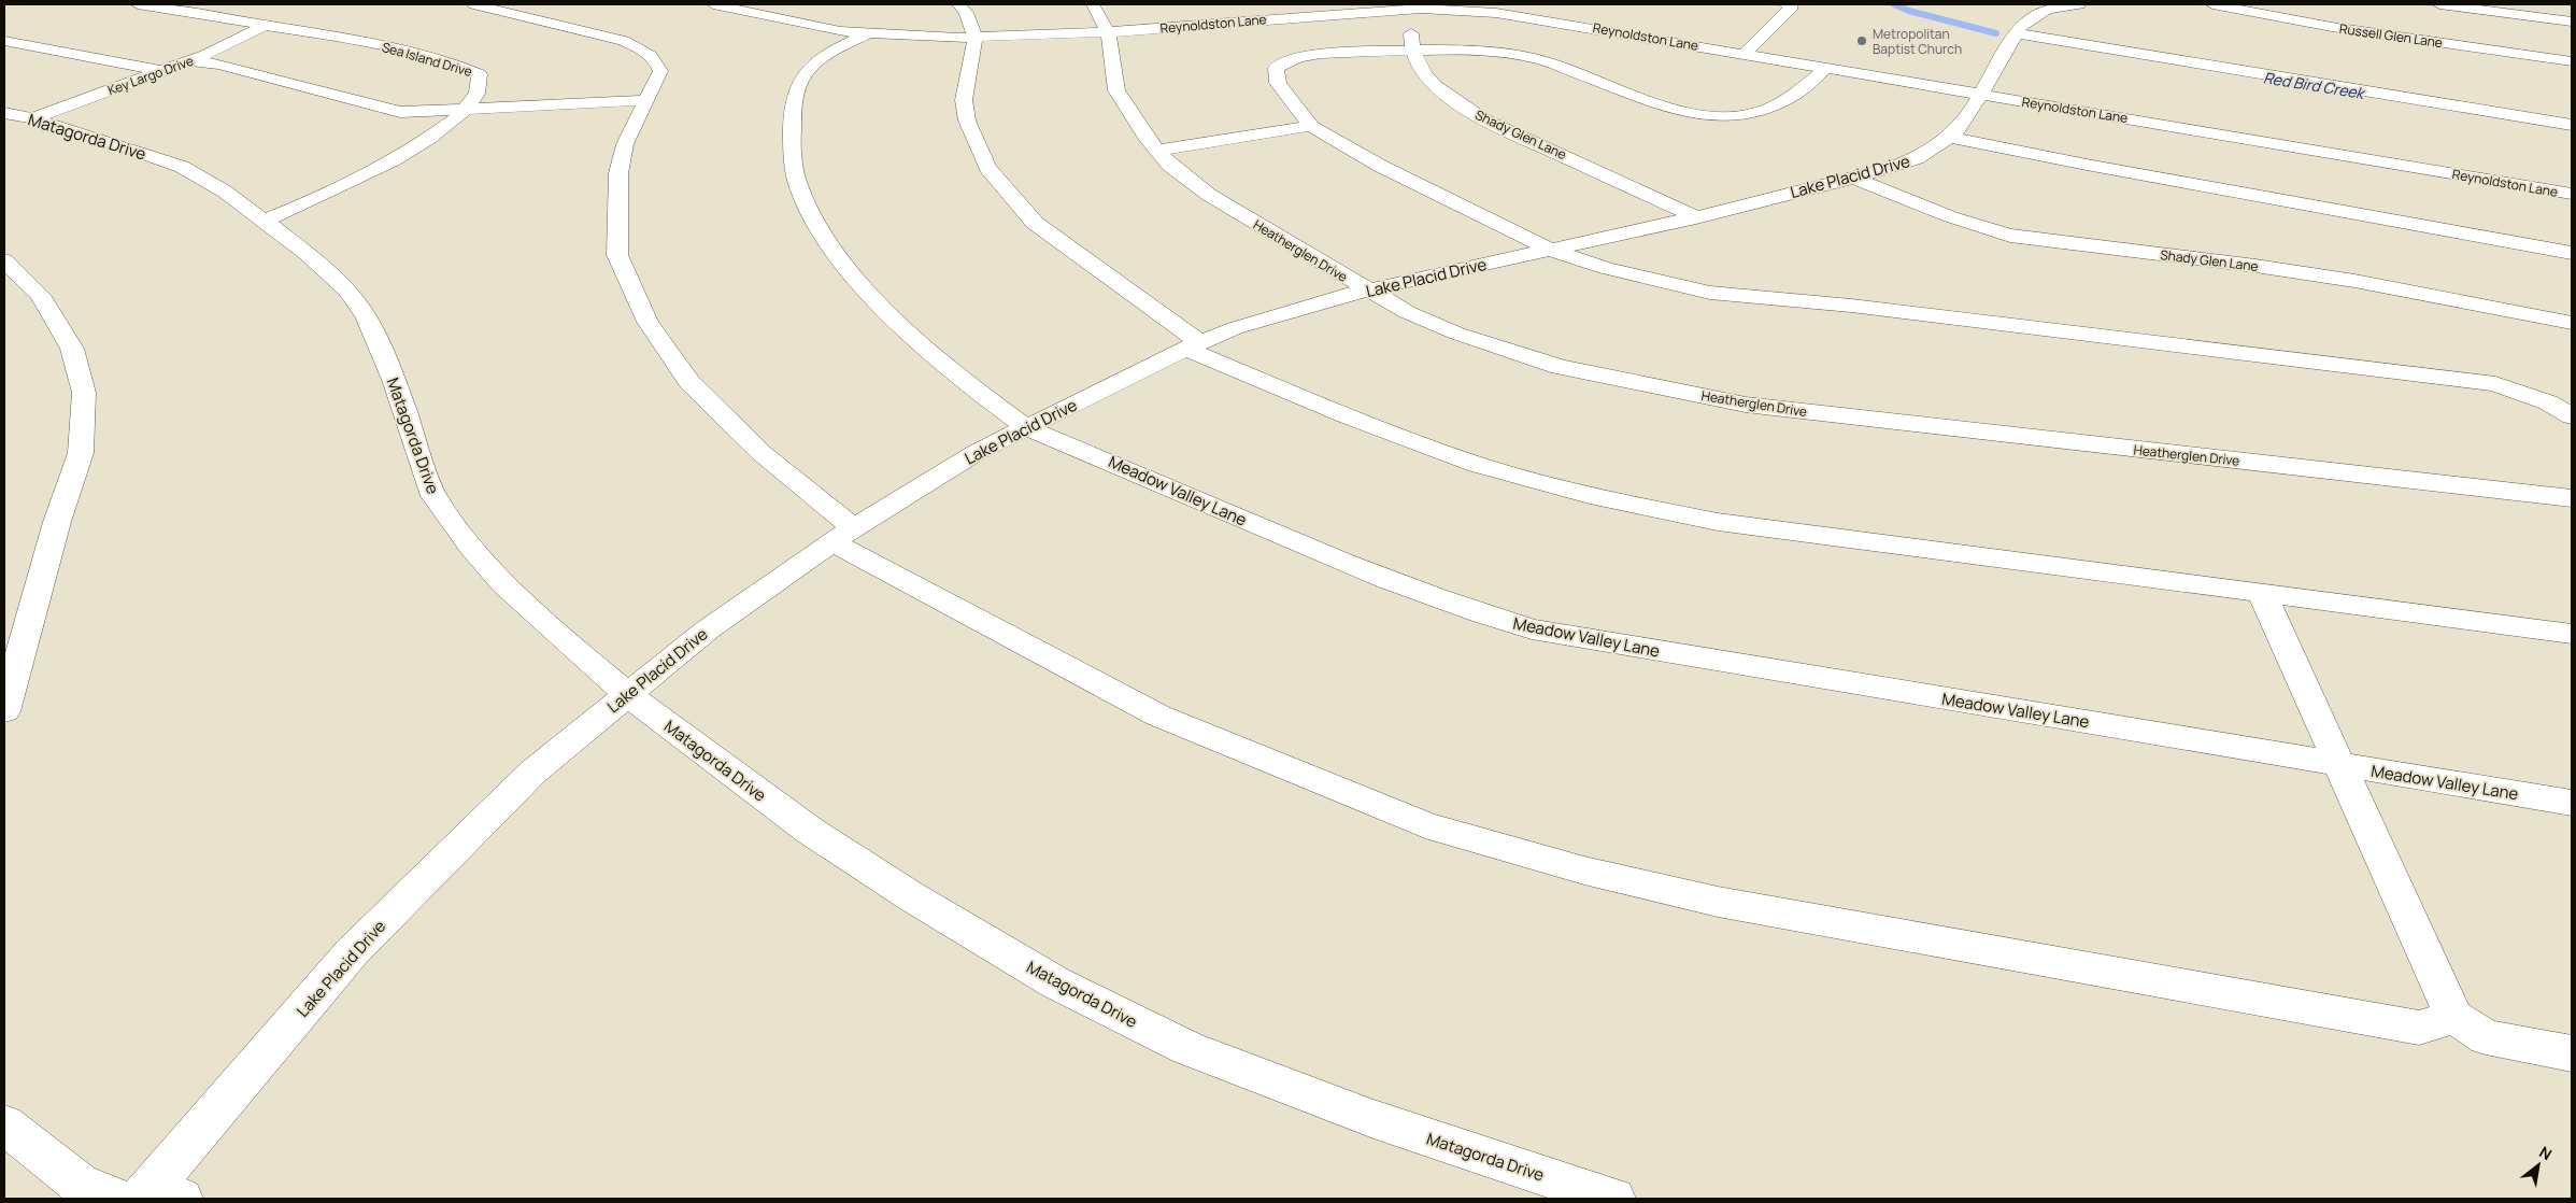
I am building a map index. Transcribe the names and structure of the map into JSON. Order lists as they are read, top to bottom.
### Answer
{
  "streets": {
    "street": [
      "Reynoldston Lane",
      "Russell Glen Lane",
      "Sea Island Drive",
      "Key Largo Drive",
      "Shady Glen Lane",
      "Matagorda Drive",
      "Lake Placid Drive",
      "Heatherglen Drive",
      "Meadow Valley Lane"
    ]
  },
  "crossings": [
    ["Reynoldston Lane", "Shady Glen Lane"],
    ["Reynoldston Lane", "Lake Placid Drive"],
    ["Reynoldston Lane", "Heatherglen Drive"],
    ["Reynoldston Lane", "Meadow Valley Lane"],
    ["Sea Island Drive", "Key Largo Drive"],
    ["Sea Island Drive", "Matagorda Drive"],
    ["Key Largo Drive", "Matagorda Drive"],
    ["Shady Glen Lane", "Lake Placid Drive"],
    ["Matagorda Drive", "Lake Placid Drive"],
    ["Lake Placid Drive", "Heatherglen Drive"],
    ["Lake Placid Drive", "Meadow Valley Lane"]
  ],
  "water": ["Red Bird Creek"],
  "places": ["Metropolitan Baptist Church"],
  "north": "top right"
}
